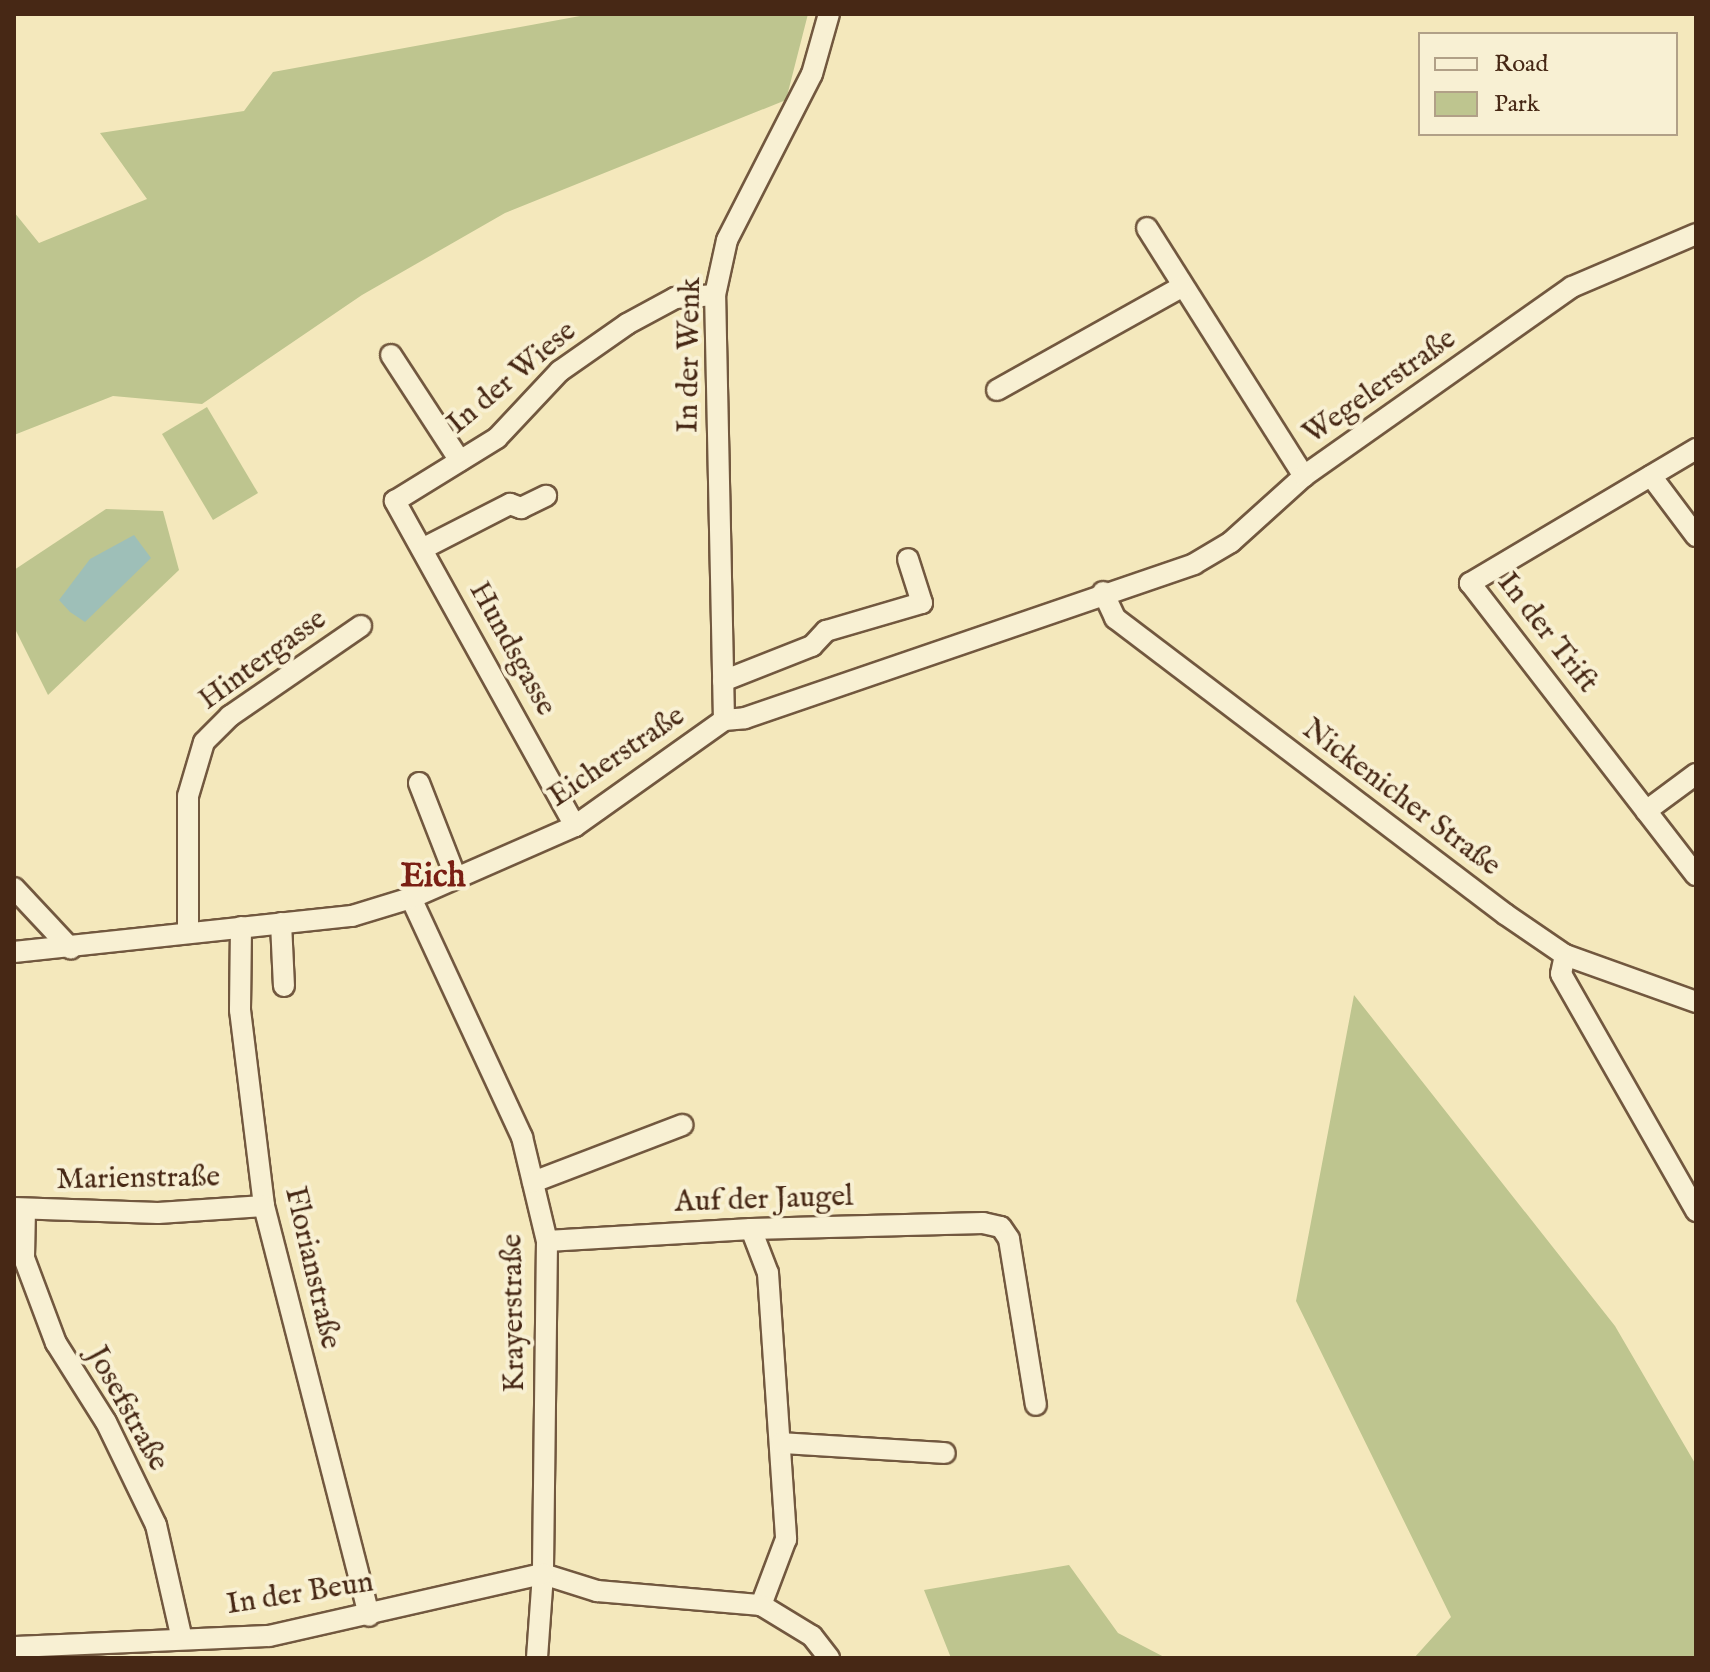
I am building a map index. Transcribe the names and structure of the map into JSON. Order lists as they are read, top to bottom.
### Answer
{
  "streets": {
    "street": [
      "In der Wenk",
      "In der Wiese",
      "Wegelerstraße",
      "In der Trift",
      "Hundsgasse",
      "Hintergasse",
      "Eicherstraße",
      "Nickenicher Straße",
      "Marienstraße",
      "Auf der Jaugel",
      "Florianstraße",
      "Krayerstraße",
      "Josefstraße",
      "In der Beun"
    ]
  },
  "crossings": [
    ["In der Wenk", "In der Wiese"],
    ["In der Wenk", "Eicherstraße"],
    ["In der Wiese", "Hundsgasse"],
    ["Wegelerstraße", "Eicherstraße"],
    ["Wegelerstraße", "Nickenicher Straße"],
    ["Hundsgasse", "Eicherstraße"],
    ["Hintergasse", "Eicherstraße"],
    ["Eicherstraße", "Nickenicher Straße"],
    ["Eicherstraße", "Florianstraße"],
    ["Eicherstraße", "Krayerstraße"],
    ["Marienstraße", "Florianstraße"],
    ["Marienstraße", "Josefstraße"],
    ["Auf der Jaugel", "Krayerstraße"],
    ["Florianstraße", "In der Beun"],
    ["Krayerstraße", "In der Beun"],
    ["Josefstraße", "In der Beun"]
  ],
  "districts": ["Eich"],
  "legend": ["Road", "Park"]
}
